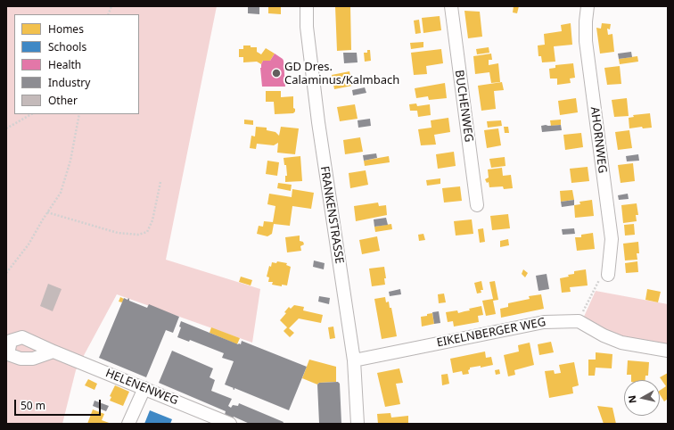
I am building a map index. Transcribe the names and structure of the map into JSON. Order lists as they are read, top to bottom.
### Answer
{
  "streets": {
    "street": [
      "BUCHENWEG",
      "AHORNWEG",
      "FRANKENSTRASSE",
      "EIKELNBERGER WEG",
      "HELENENWEG"
    ]
  },
  "crossings": [
    ["FRANKENSTRASSE", "EIKELNBERGER WEG"]
  ],
  "places": ["GD Dres. Calaminus/Kalmbach"],
  "legend": [
    "Homes",
    "Schools",
    "Health",
    "Industry",
    "Other"
  ],
  "scale_bar": "50 m",
  "north": "left"
}
